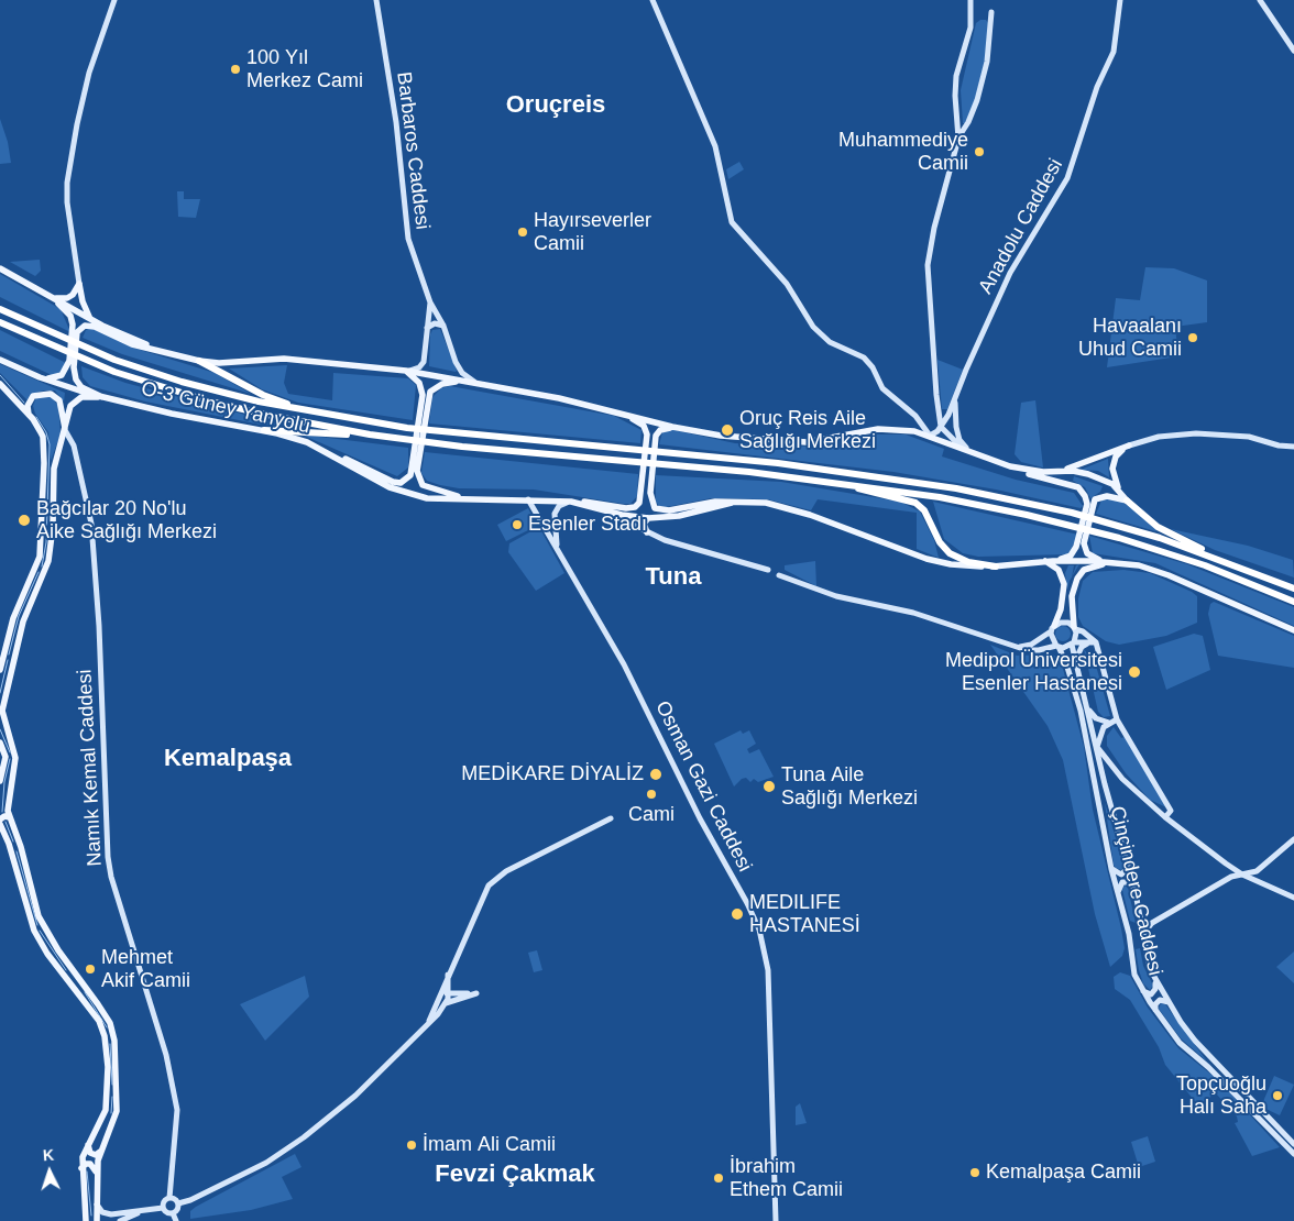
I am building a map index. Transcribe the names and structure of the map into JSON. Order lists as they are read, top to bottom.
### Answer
{
  "streets": {
    "main road": [
      "Barbaros Caddesi",
      "Anadolu Caddesi",
      "O-3 Güney Yanyolu",
      "Namık Kemal Caddesi",
      "Osman Gazi Caddesi",
      "Çinçindere Caddesi"
    ]
  },
  "crossings": [
    ["O-3 Güney Yanyolu", "Osman Gazi Caddesi"]
  ],
  "districts": [
    "Oruçreis",
    "Tuna",
    "Kemalpaşa",
    "Fevzi Çakmak"
  ],
  "places": [
    "100 Yıl Merkez Cami",
    "Muhammediye Camii",
    "Hayırseverler Camii",
    "Havaalanı Uhud Camii",
    "Oruç Reis Aile Sağlığı Merkezi",
    "Bağcılar 20 No'lu Aike Sağlığı Merkezi",
    "Esenler Stadı",
    "Medipol Üniversitesi Esenler Hastanesi",
    "MEDİKARE DİYALİZ",
    "Tuna Aile Sağlığı Merkezi",
    "Cami",
    "MEDILIFE HASTANESİ",
    "Mehmet Akif Camii",
    "Topçuoğlu Halı Saha",
    "İmam Ali Camii",
    "Kemalpaşa Camii",
    "İbrahim Ethem Camii"
  ],
  "north": "top"
}
